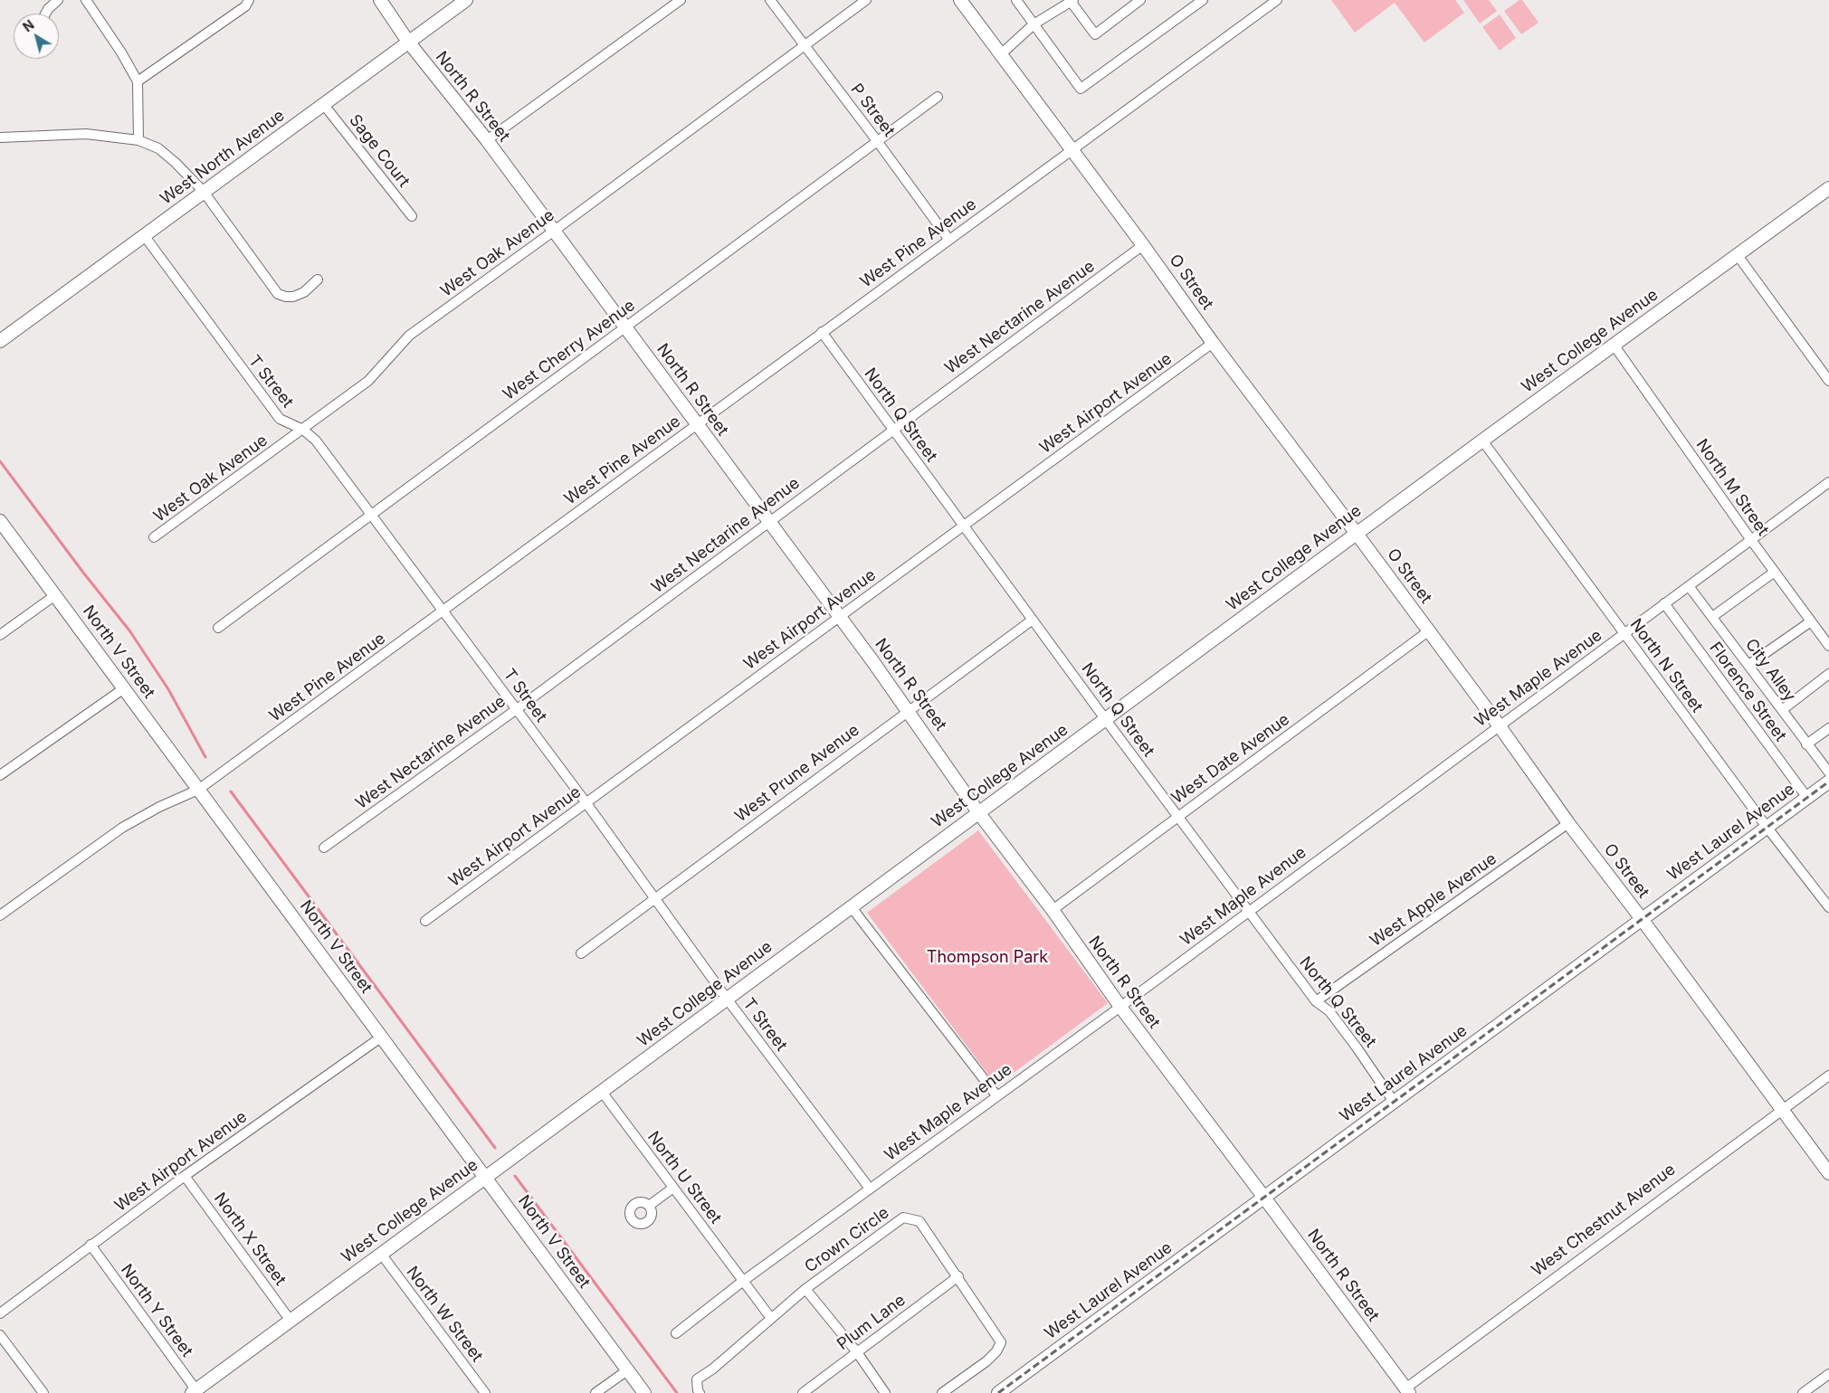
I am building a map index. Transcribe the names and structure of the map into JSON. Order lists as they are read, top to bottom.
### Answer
{
  "streets": {
    "street": [
      "North R Street",
      "P Street",
      "Sage Court",
      "West North Avenue",
      "West Pine Avenue",
      "West Oak Avenue",
      "O Street",
      "West Nectarine Avenue",
      "West College Avenue",
      "West Cherry Avenue",
      "T Street",
      "West Airport Avenue",
      "North Q Street",
      "North M Street",
      "North V Street",
      "North N Street",
      "City Alley",
      "West Maple Avenue",
      "Florence Street",
      "West Date Avenue",
      "West Prune Avenue",
      "West Laurel Avenue",
      "West Apple Avenue",
      "North U Street",
      "West Chestnut Avenue",
      "North X Street",
      "Crown Circle",
      "North Y Street",
      "North W Street",
      "Plum Lane"
    ]
  },
  "crossings": [
    ["North R Street", "West North Avenue"],
    ["North R Street", "West Pine Avenue"],
    ["North R Street", "West Oak Avenue"],
    ["North R Street", "West Nectarine Avenue"],
    ["North R Street", "West College Avenue"],
    ["North R Street", "West Cherry Avenue"],
    ["North R Street", "West Airport Avenue"],
    ["North R Street", "West Maple Avenue"],
    ["North R Street", "West Date Avenue"],
    ["North R Street", "West Prune Avenue"],
    ["North R Street", "West Laurel Avenue"],
    ["North R Street", "West Chestnut Avenue"],
    ["P Street", "West Pine Avenue"],
    ["P Street", "West Oak Avenue"],
    ["P Street", "West Cherry Avenue"],
    ["Sage Court", "West North Avenue"],
    ["West North Avenue", "T Street"],
    ["West Pine Avenue", "O Street"],
    ["West Pine Avenue", "T Street"],
    ["West Pine Avenue", "North Q Street"],
    ["West Pine Avenue", "North V Street"],
    ["West Oak Avenue", "T Street"],
    ["O Street", "West Nectarine Avenue"],
    ["O Street", "West College Avenue"],
    ["O Street", "West Airport Avenue"],
    ["O Street", "West Maple Avenue"],
    ["O Street", "West Date Avenue"],
    ["O Street", "West Laurel Avenue"],
    ["O Street", "West Apple Avenue"],
    ["O Street", "West Chestnut Avenue"],
    ["West Nectarine Avenue", "T Street"],
    ["West Nectarine Avenue", "North Q Street"],
    ["West College Avenue", "T Street"],
    ["West College Avenue", "North Q Street"],
    ["West College Avenue", "North M Street"],
    ["West College Avenue", "North V Street"],
    ["West College Avenue", "North N Street"],
    ["West College Avenue", "North U Street"],
    ["West College Avenue", "North X Street"],
    ["West College Avenue", "North Y Street"],
    ["West College Avenue", "North W Street"],
    ["West Cherry Avenue", "T Street"],
    ["T Street", "West Airport Avenue"],
    ["T Street", "West Maple Avenue"],
    ["T Street", "West Prune Avenue"],
    ["West Airport Avenue", "North Q Street"],
    ["West Airport Avenue", "North V Street"],
    ["West Airport Avenue", "North X Street"],
    ["West Airport Avenue", "North Y Street"],
    ["North Q Street", "West Maple Avenue"],
    ["North Q Street", "West Date Avenue"],
    ["North Q Street", "West Prune Avenue"],
    ["North Q Street", "West Laurel Avenue"],
    ["North Q Street", "West Apple Avenue"],
    ["North M Street", "West Maple Avenue"],
    ["North N Street", "West Maple Avenue"],
    ["North N Street", "West Laurel Avenue"],
    ["City Alley", "West Maple Avenue"],
    ["West Maple Avenue", "Florence Street"],
    ["West Maple Avenue", "North U Street"],
    ["Florence Street", "West Laurel Avenue"],
    ["North U Street", "Crown Circle"],
    ["Crown Circle", "Plum Lane"]
  ],
  "parks": ["Thompson Park"],
  "north": "top left"
}
